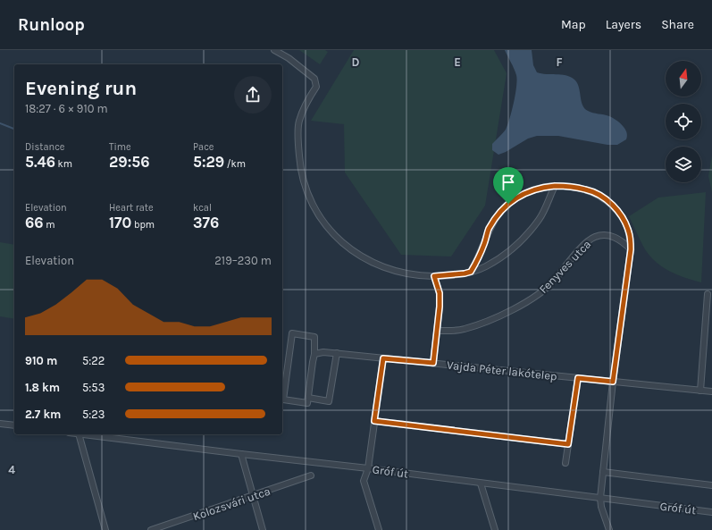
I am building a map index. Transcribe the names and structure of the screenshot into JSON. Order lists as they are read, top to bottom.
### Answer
{
  "streets": {
    "street": [
      "Fenyves utca",
      "Vajda Péter lakótelep",
      "Gróf út",
      "Kolozsvári utca"
    ]
  },
  "north": "top",
  "page": {
    "header": "Runloop",
    "nav": ["Map", "Layers", "Share"],
    "heading": ["Evening run", "18:27 · 6 × 910 m"],
    "stats": [
      ["Distance", "5.46 km"],
      ["Time", "29:56"],
      ["Pace", "5:29 /km"],
      ["Elevation", "66 m"],
      ["Heart rate", "170 bpm"],
      ["kcal", "376"]
    ],
    "chart": ["Elevation", "219–230 m"],
    "list": [
      {
        "name": "910 m",
        "note": "5:22"
      },
      {
        "name": "1.8 km",
        "note": "5:53"
      },
      {
        "name": "2.7 km",
        "note": "5:23"
      }
    ]
  },
  "grid": {
    "columns": ["D", "E", "F"],
    "rows": ["4"]
  }
}
